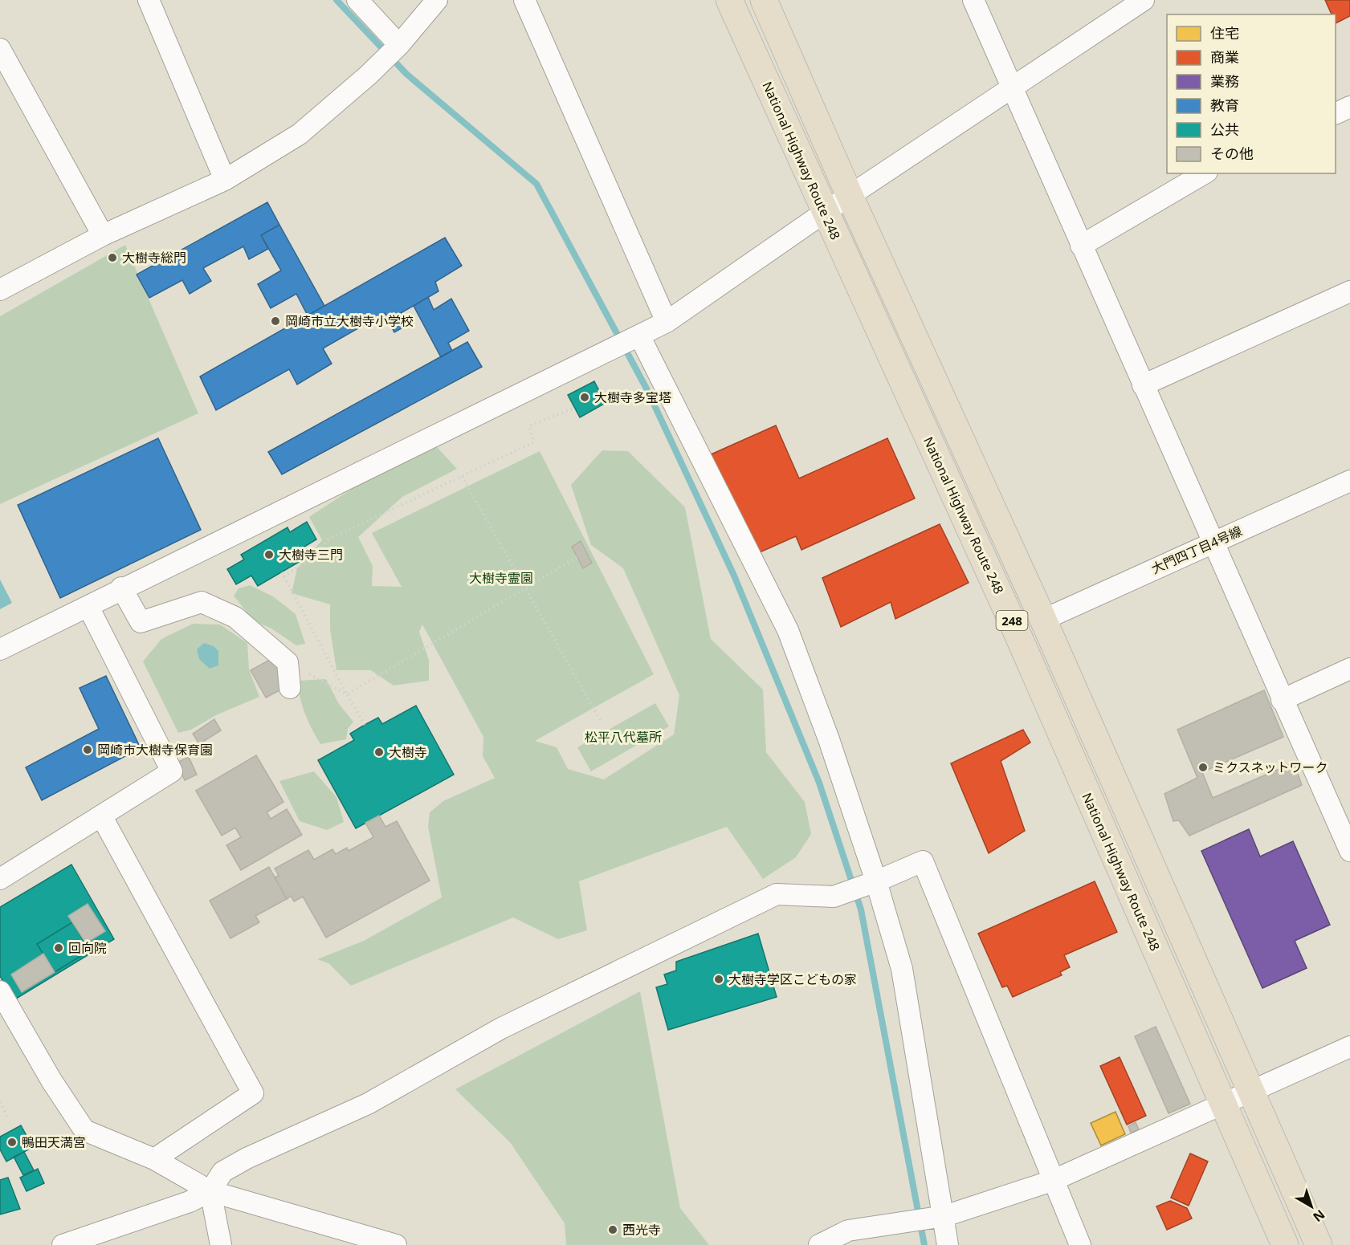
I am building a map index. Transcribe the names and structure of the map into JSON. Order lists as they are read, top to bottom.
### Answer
{
  "streets": {
    "highway": ["National Highway Route 248", "248"],
    "street": ["大門四丁目4号線"]
  },
  "crossings": [
    ["大門四丁目4号線", "248"]
  ],
  "parks": ["大樹寺霊園", "松平八代墓所"],
  "places": [
    "大樹寺総門",
    "岡崎市立大樹寺小学校",
    "大樹寺多宝塔",
    "大樹寺三門",
    "岡崎市大樹寺保育園",
    "大樹寺",
    "ミクスネットワーク",
    "回向院",
    "大樹寺学区こどもの家",
    "鴨田天満宮",
    "西光寺"
  ],
  "legend": [
    "住宅",
    "商業",
    "業務",
    "教育",
    "公共",
    "その他"
  ],
  "north": "bottom right"
}
